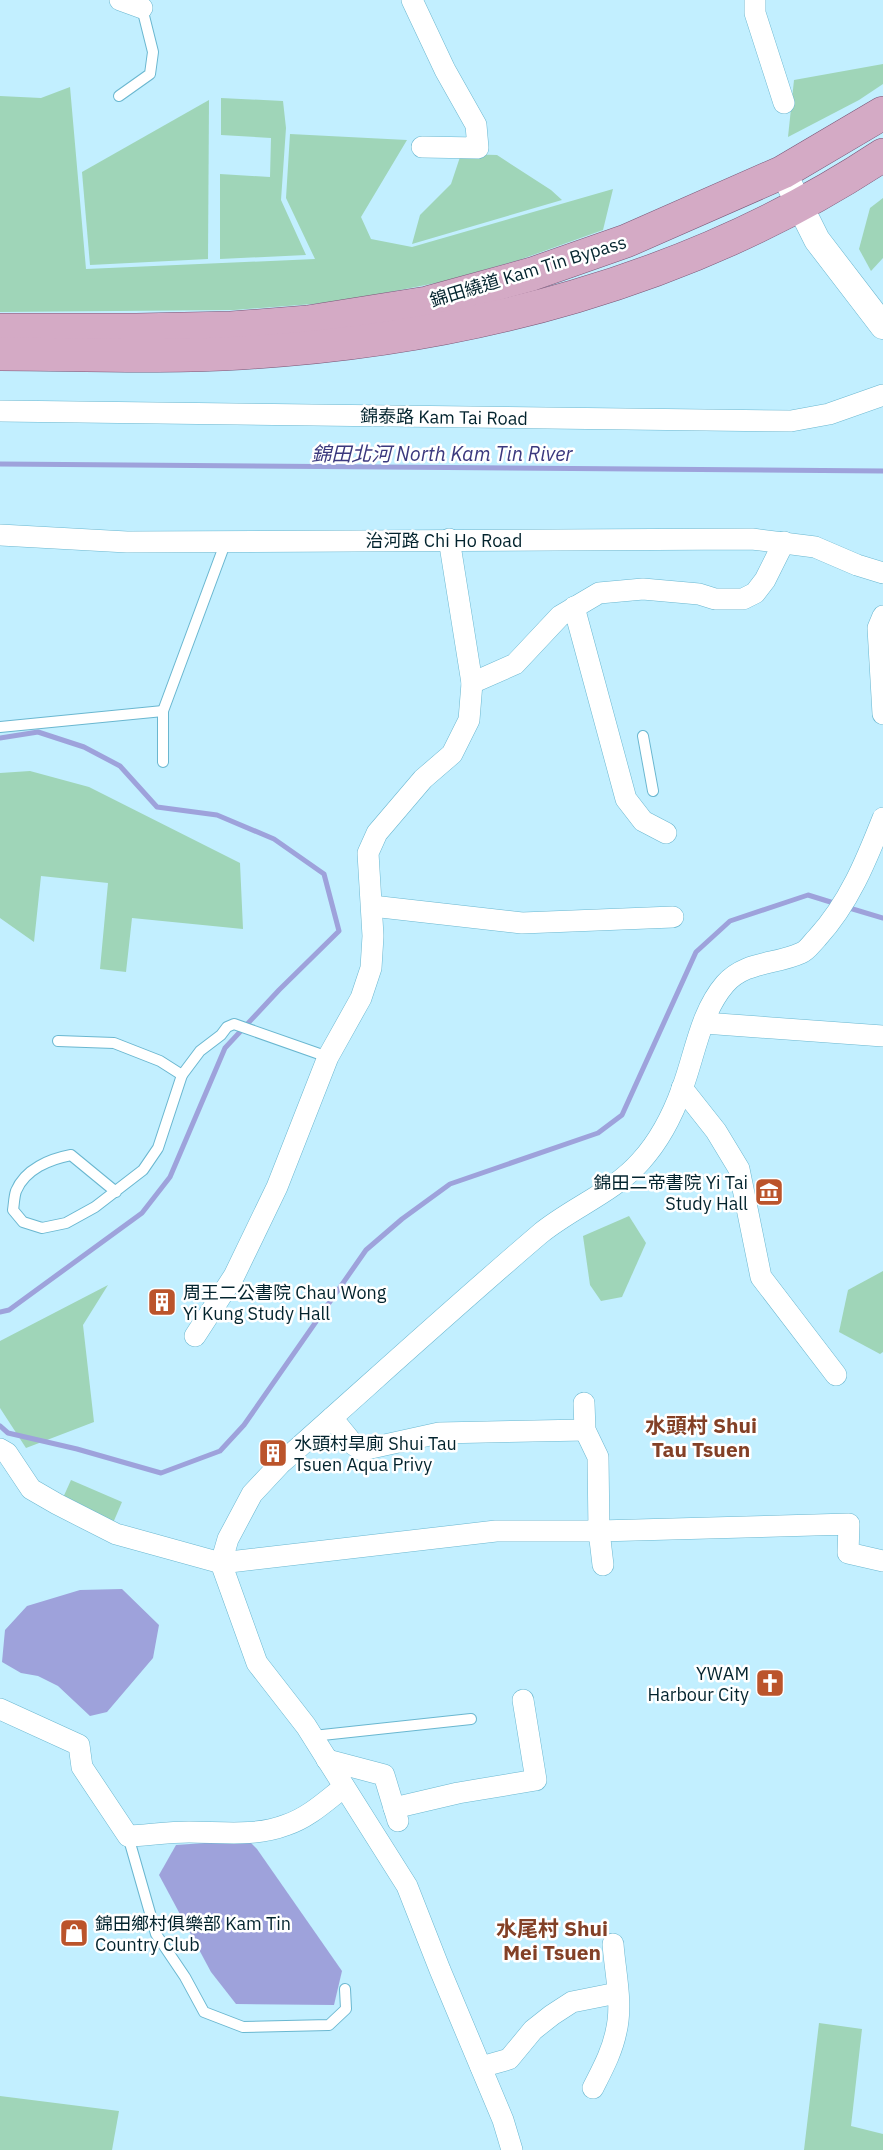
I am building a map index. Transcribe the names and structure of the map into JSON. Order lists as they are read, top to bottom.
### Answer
{
  "streets": {
    "main road": ["錦田繞道 Kam Tin Bypass"],
    "street": ["錦泰路 Kam Tai Road", "治河路 Chi Ho Road"]
  },
  "districts": ["水頭村 Shui Tau Tsuen", "水尾村 Shui Mei Tsuen"],
  "water": ["錦田北河 North Kam Tin River"],
  "places": {
    "museum": ["錦田二帝書院 Yi Tai Study Hall"],
    "building": ["周王二公書院 Chau Wong Yi Kung Study Hall", "水頭村旱廁 Shui Tau Tsuen Aqua Privy"],
    "church": ["YWAM Harbour City"],
    "shop": ["錦田鄉村俱樂部 Kam Tin Country Club"]
  }
}
